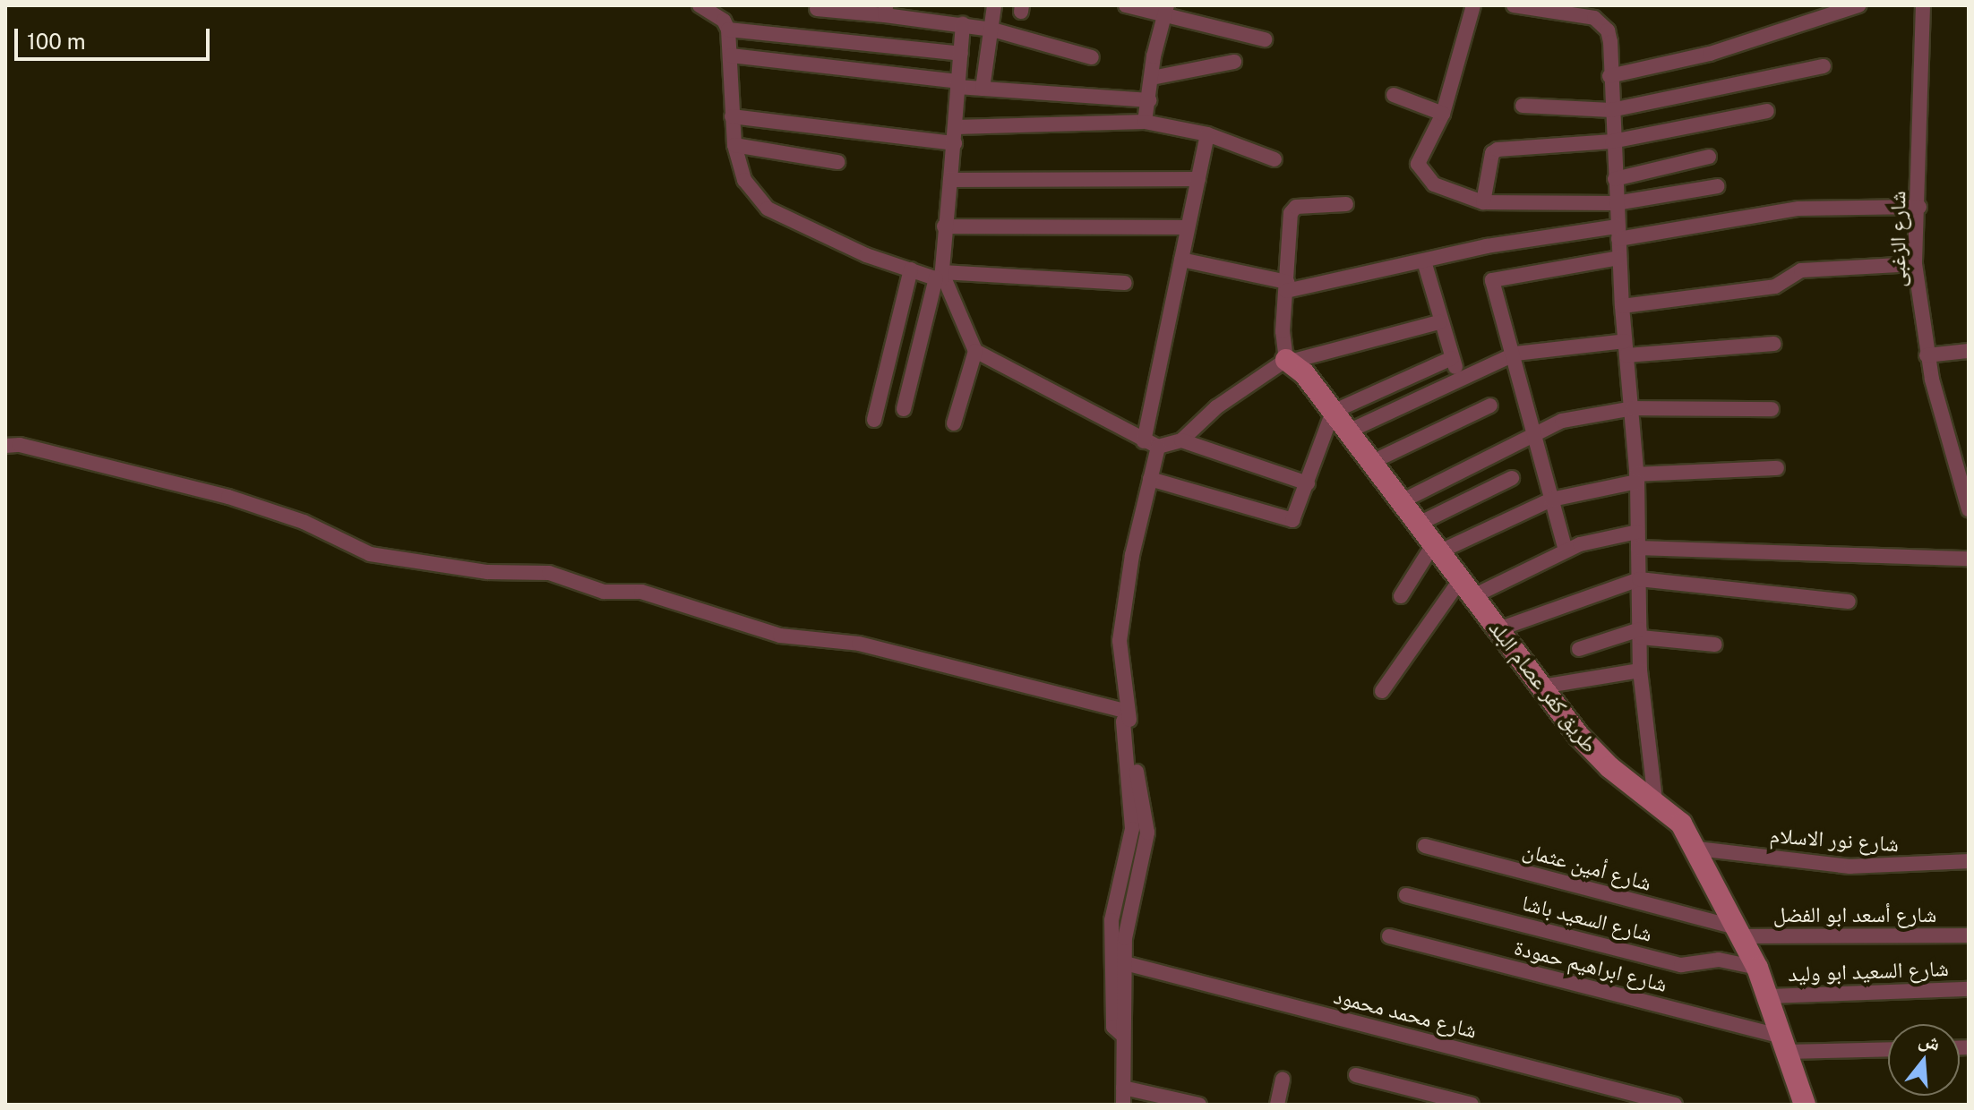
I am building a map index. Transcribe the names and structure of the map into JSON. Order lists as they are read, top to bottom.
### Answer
{
  "streets": {
    "street": [
      "شارع الزغبى",
      "طريق كفر عصام البلد",
      "شارع نور الاسلام",
      "شارع أمين عثمان",
      "شارع أسعد ابو الفضل",
      "شارع السعيد باشا",
      "شارع ابراهيم حمودة",
      "شارع السعيد ابو وليد",
      "شارع محمد محمود"
    ]
  },
  "crossings": [
    ["طريق كفر عصام البلد", "شارع نور الاسلام"],
    ["طريق كفر عصام البلد", "شارع أمين عثمان"],
    ["طريق كفر عصام البلد", "شارع أسعد ابو الفضل"],
    ["طريق كفر عصام البلد", "شارع السعيد باشا"],
    ["طريق كفر عصام البلد", "شارع ابراهيم حمودة"],
    ["طريق كفر عصام البلد", "شارع السعيد ابو وليد"],
    ["شارع أمين عثمان", "شارع أسعد ابو الفضل"]
  ],
  "scale_bar": "100 m",
  "north": "top"
}
